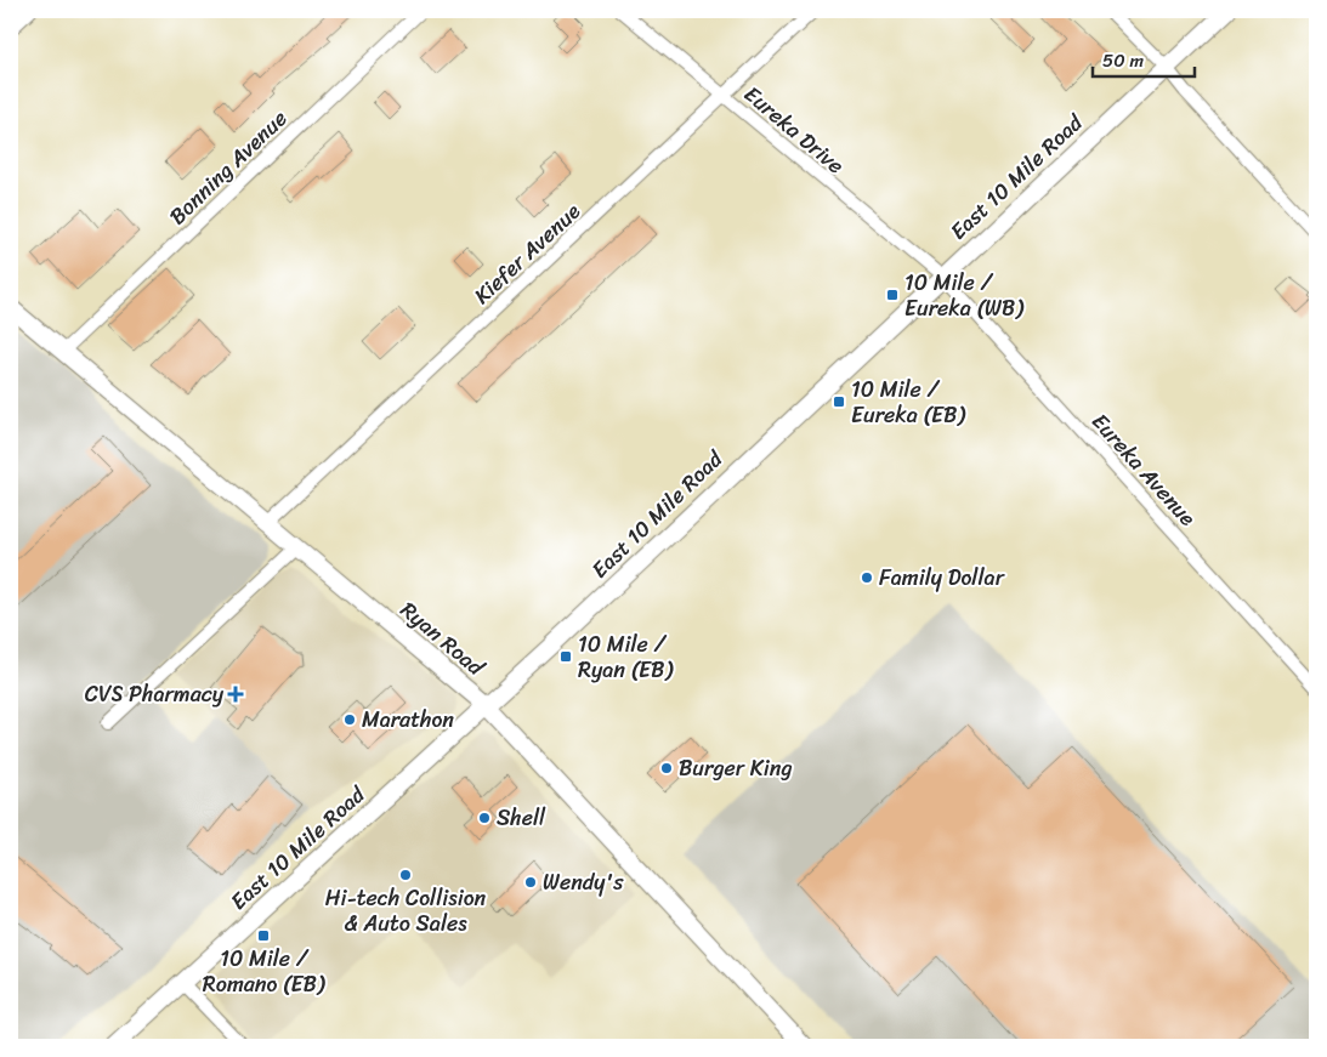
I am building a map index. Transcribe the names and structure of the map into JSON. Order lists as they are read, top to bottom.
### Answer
{
  "streets": {
    "main road": ["East 10 Mile Road", "Ryan Road"],
    "street": [
      "Eureka Drive",
      "Bonning Avenue",
      "Kiefer Avenue",
      "Eureka Avenue"
    ]
  },
  "crossings": [
    ["Eureka Drive", "East 10 Mile Road"],
    ["Eureka Drive", "Kiefer Avenue"],
    ["Eureka Drive", "Eureka Avenue"],
    ["Bonning Avenue", "Ryan Road"],
    ["East 10 Mile Road", "Eureka Avenue"],
    ["East 10 Mile Road", "Ryan Road"],
    ["Kiefer Avenue", "Ryan Road"]
  ],
  "places": {
    "transit": [
      "10 Mile / Eureka (WB)",
      "10 Mile / Eureka (EB)",
      "10 Mile / Ryan (EB)",
      "10 Mile / Romano (EB)"
    ],
    "other": [
      "Family Dollar",
      "Marathon",
      "Burger King",
      "Shell",
      "Hi-tech Collision & Auto Sales",
      "Wendy's"
    ],
    "health": ["CVS Pharmacy"]
  },
  "scale_bar": "50 m"
}
